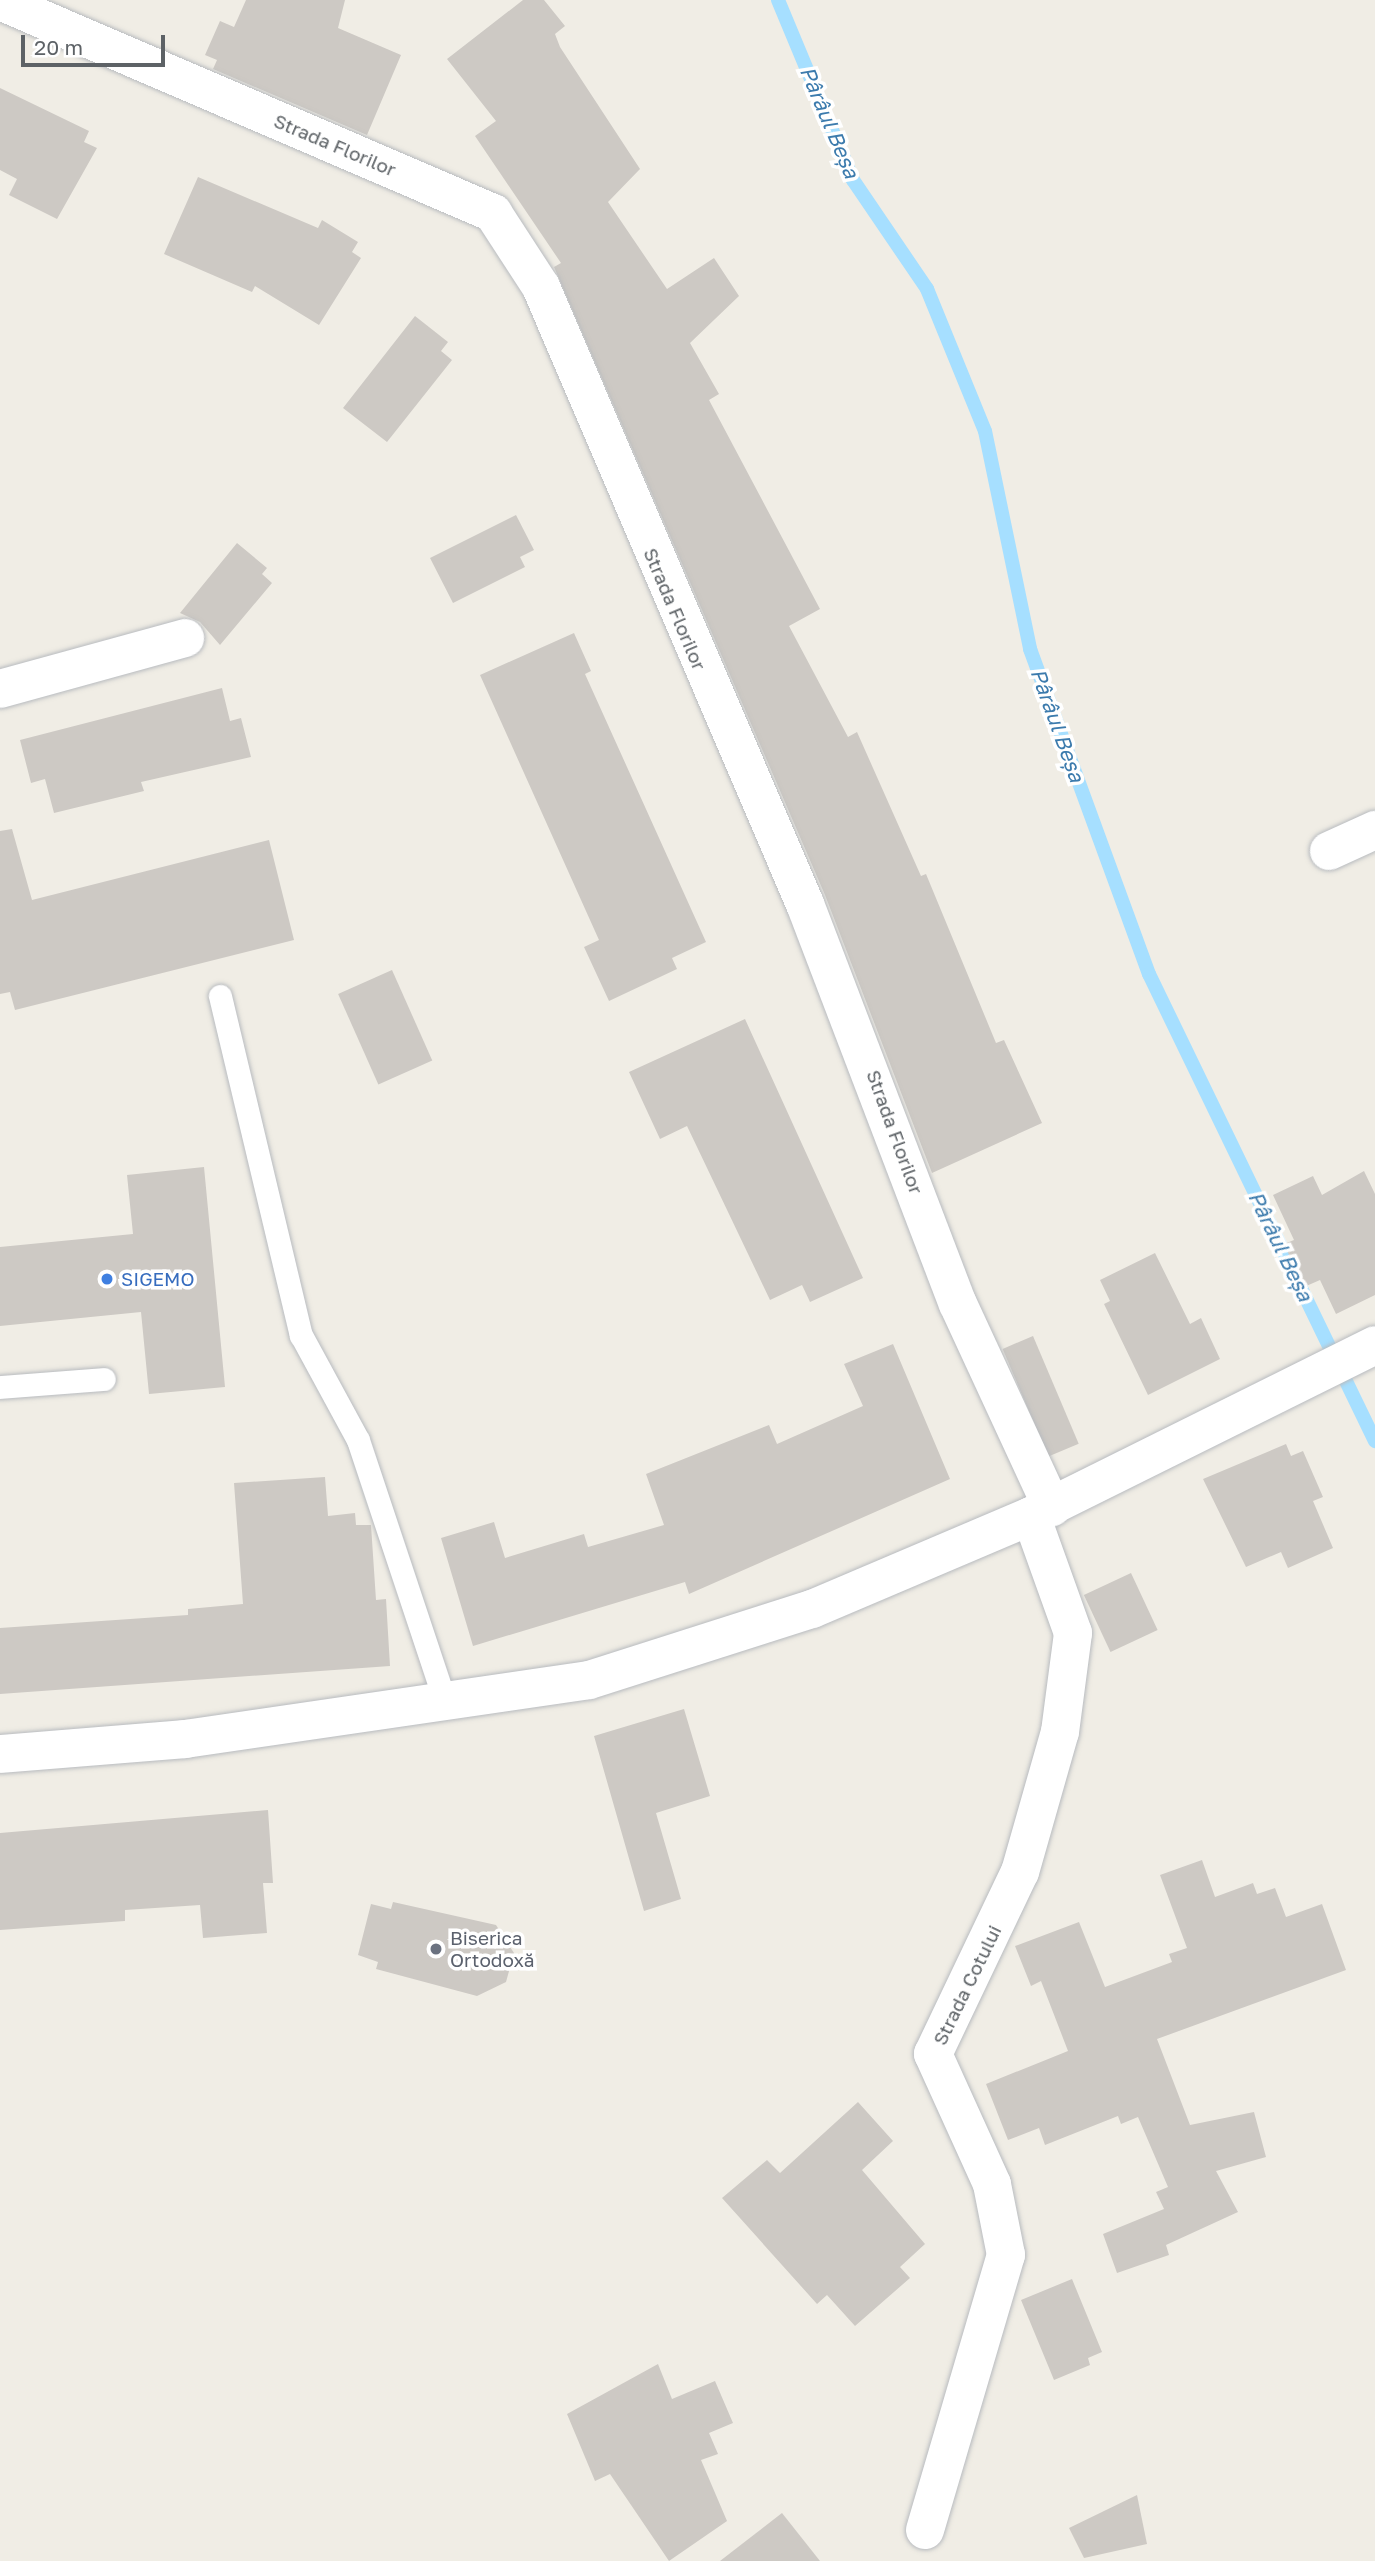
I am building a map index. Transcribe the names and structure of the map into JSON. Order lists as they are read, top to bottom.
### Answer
{
  "streets": {
    "street": ["Strada Florilor", "Strada Cotului"]
  },
  "crossings": [
    ["Strada Florilor", "Strada Cotului"]
  ],
  "water": ["Pârâul Beșa"],
  "places": ["SIGEMO", "Biserica Ortodoxă"],
  "scale_bar": "20 m"
}
